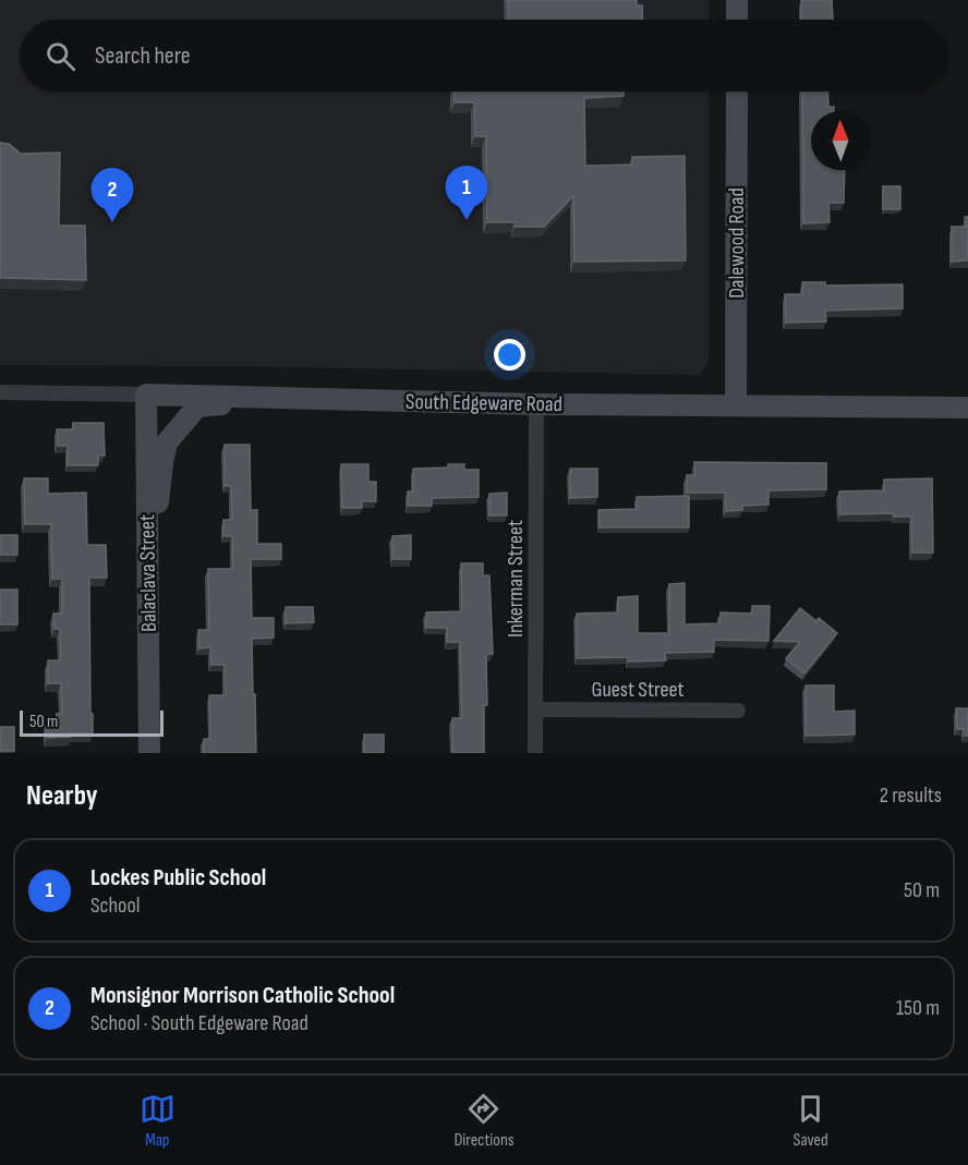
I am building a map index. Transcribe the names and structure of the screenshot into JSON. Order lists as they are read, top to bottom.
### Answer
{
  "streets": {
    "street": [
      "Dalewood Road",
      "South Edgeware Road",
      "Balaclava Street",
      "Inkerman Street",
      "Guest Street"
    ]
  },
  "crossings": [
    ["Dalewood Road", "South Edgeware Road"],
    ["South Edgeware Road", "Balaclava Street"],
    ["South Edgeware Road", "Inkerman Street"],
    ["Inkerman Street", "Guest Street"]
  ],
  "scale_bar": "50 m",
  "north": "top",
  "page": {
    "search": "Search here",
    "pins": ["1", "2"],
    "scale": "50 m",
    "heading": ["Nearby", "2 results"],
    "list": [
      {
        "mark": "1",
        "name": "Lockes Public School",
        "note": "School",
        "value": "50 m"
      },
      {
        "mark": "2",
        "name": "Monsignor Morrison Catholic School",
        "note": "School · South Edgeware Road",
        "value": "150 m"
      }
    ],
    "nav": ["Map", "Directions", "Saved"]
  }
}
